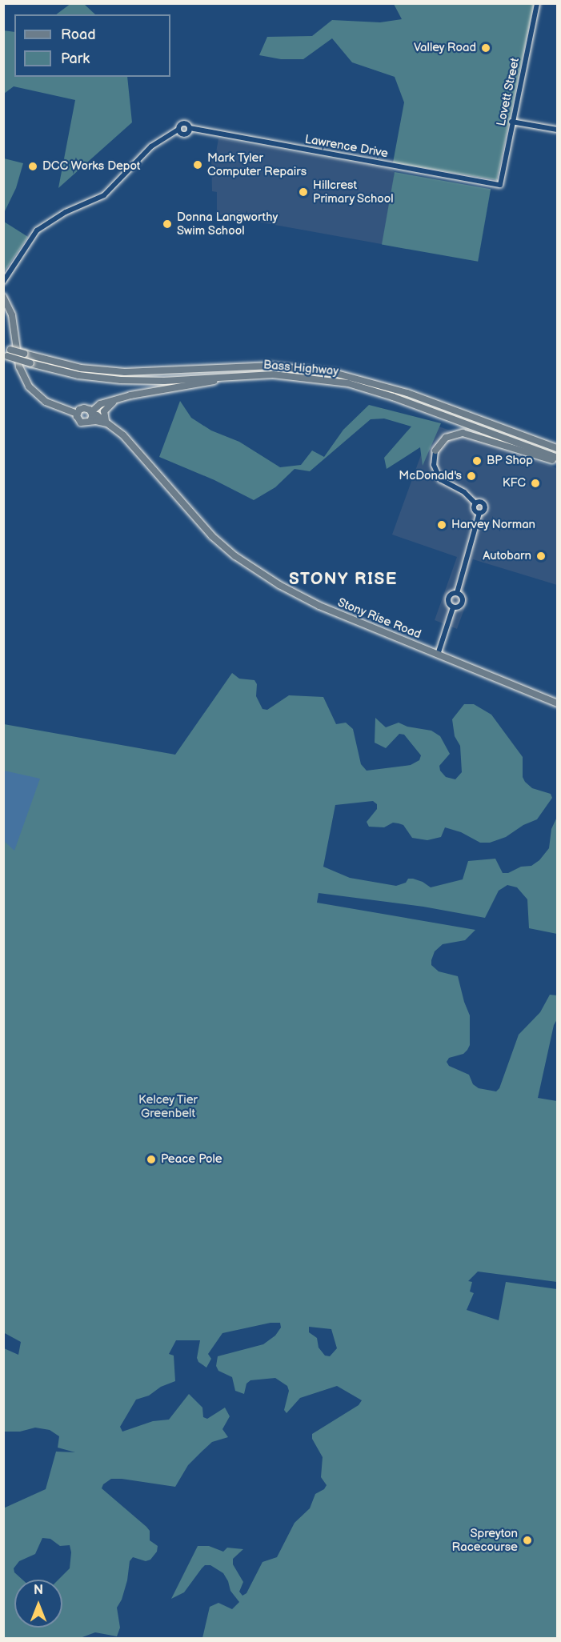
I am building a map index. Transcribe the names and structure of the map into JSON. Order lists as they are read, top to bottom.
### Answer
{
  "streets": {
    "highway": ["Bass Highway"],
    "main road": ["Stony Rise Road"],
    "street": ["Lovett Street", "Lawrence Drive"]
  },
  "crossings": [
    ["Lovett Street", "Lawrence Drive"]
  ],
  "districts": ["STONY RISE"],
  "parks": ["Kelcey Tier Greenbelt"],
  "places": [
    "Valley Road",
    "Mark Tyler Computer Repairs",
    "DCC Works Depot",
    "Hillcrest Primary School",
    "Donna Langworthy Swim School",
    "BP Shop",
    "McDonald's",
    "KFC",
    "Harvey Norman",
    "Autobarn",
    "Peace Pole",
    "Spreyton Racecourse"
  ],
  "legend": ["Road", "Park"],
  "north": "top"
}
